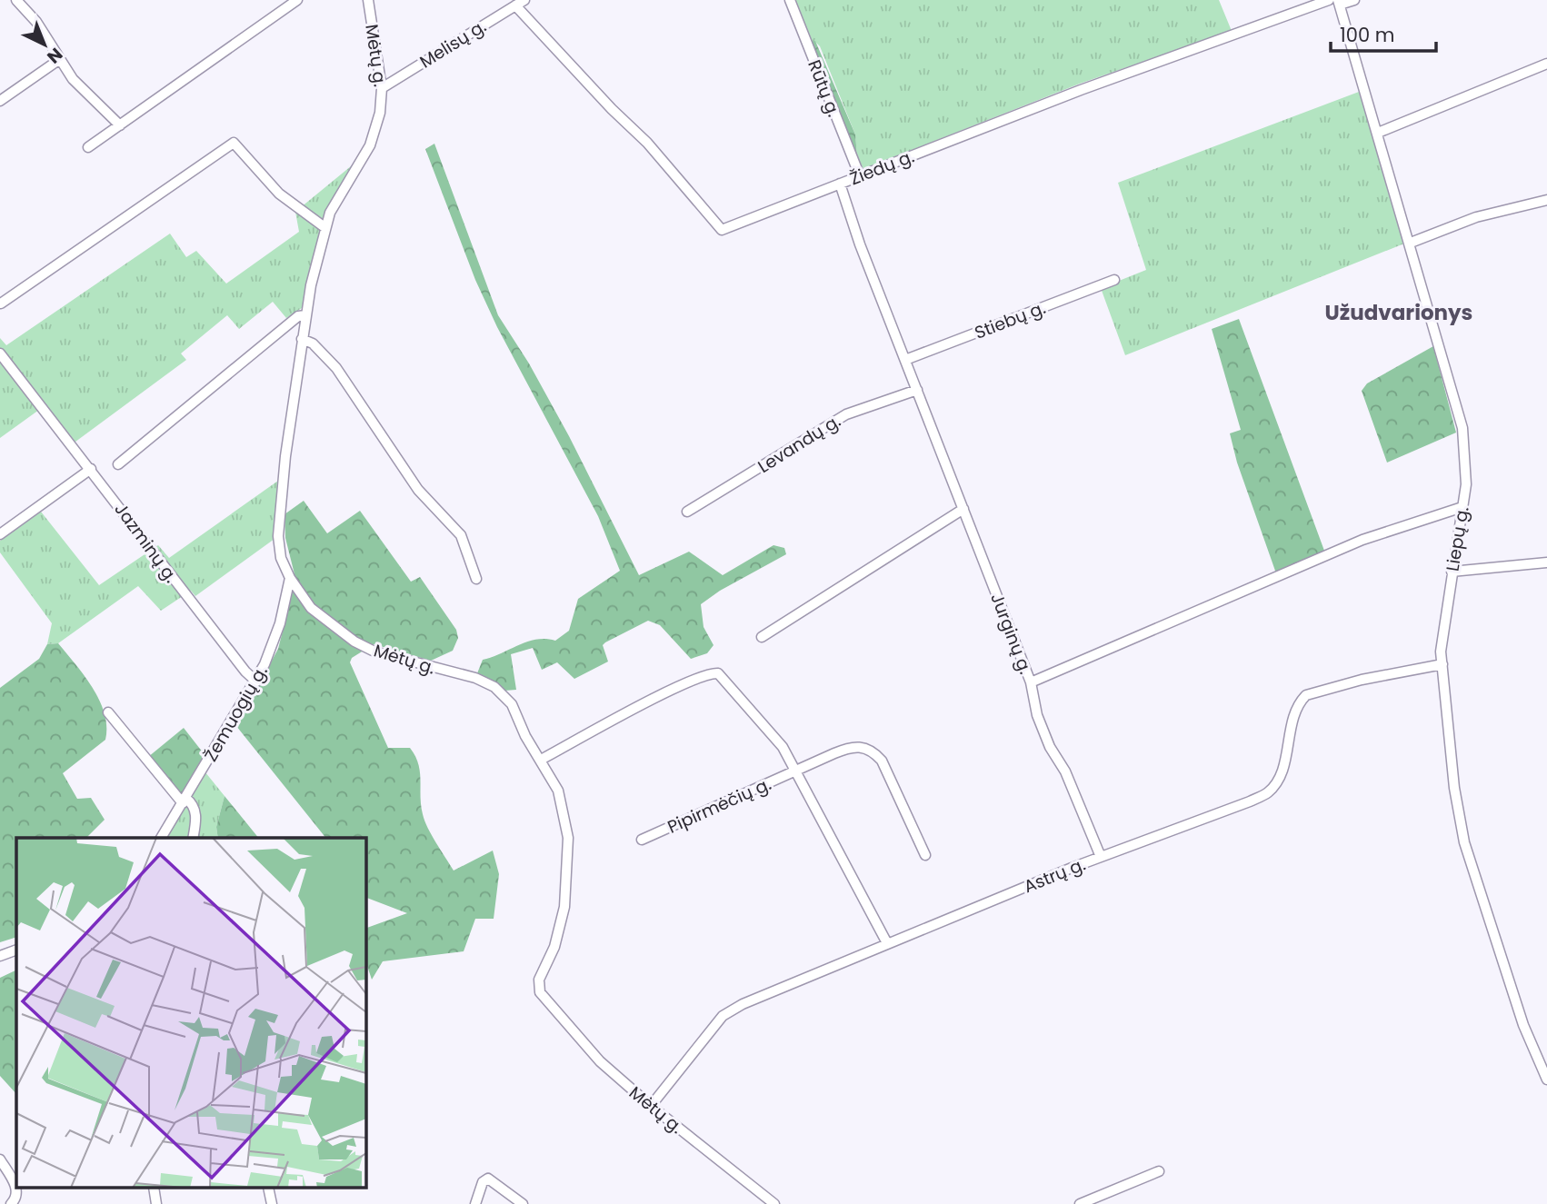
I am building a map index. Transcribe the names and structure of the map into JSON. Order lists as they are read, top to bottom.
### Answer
{
  "streets": {
    "street": [
      "Melisų g.",
      "Mėtų g.",
      "Rūtų g.",
      "Žiedų g.",
      "Stiebų g.",
      "Levandų g.",
      "Liepų g.",
      "Jazminų g.",
      "Jurginų g.",
      "Žemuogių g.",
      "Pipirmėčių g.",
      "Astrų g."
    ]
  },
  "crossings": [
    ["Melisų g.", "Mėtų g."],
    ["Melisų g.", "Žiedų g."],
    ["Mėtų g.", "Žemuogių g."],
    ["Mėtų g.", "Astrų g."],
    ["Rūtų g.", "Žiedų g."],
    ["Žiedų g.", "Jurginų g."],
    ["Stiebų g.", "Jurginų g."],
    ["Levandų g.", "Jurginų g."],
    ["Liepų g.", "Jurginų g."],
    ["Liepų g.", "Astrų g."],
    ["Jazminų g.", "Žemuogių g."]
  ],
  "districts": ["Užudvarionys"],
  "scale_bar": "100 m",
  "north": "bottom right"
}
